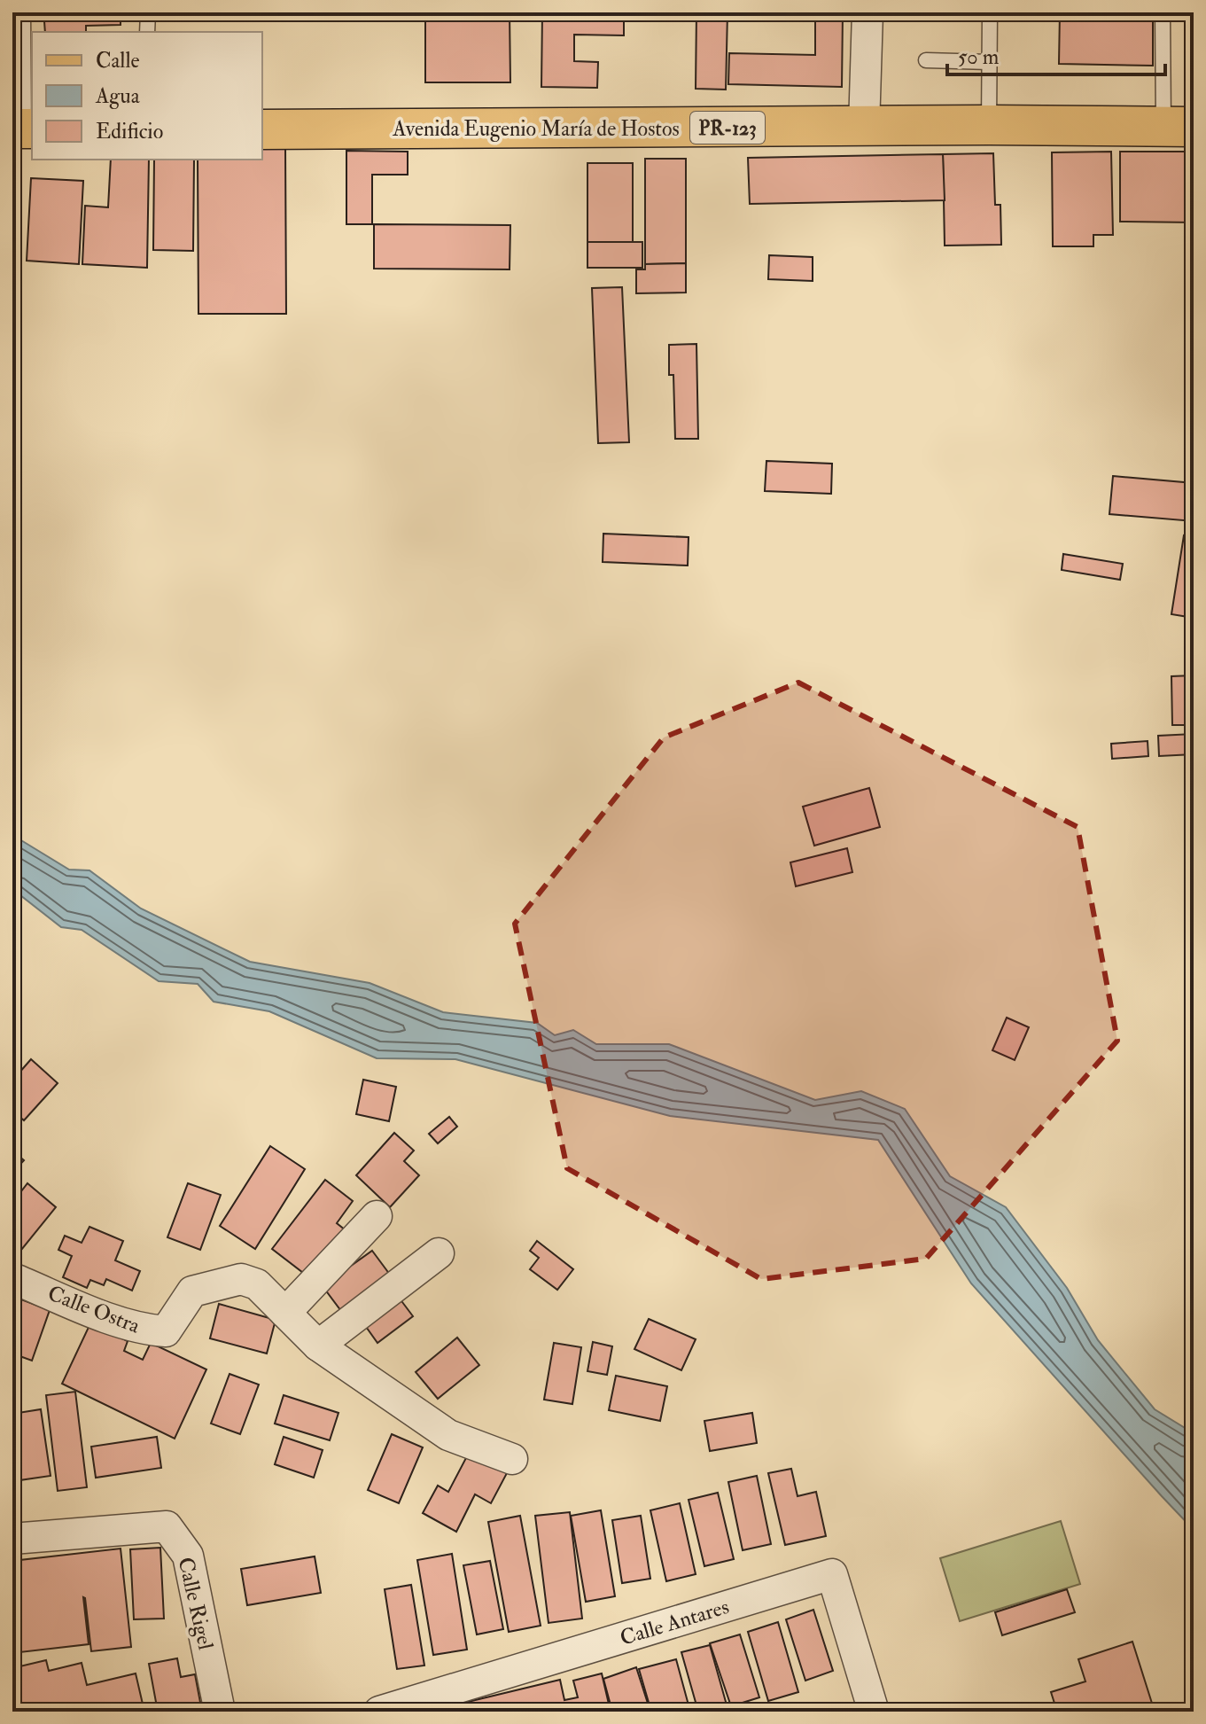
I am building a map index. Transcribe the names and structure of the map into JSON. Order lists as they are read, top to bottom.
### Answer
{
  "streets": {
    "main road": ["PR-123", "Avenida Eugenio María de Hostos"],
    "street": ["Calle Ostra", "Calle Rigel", "Calle Antares"]
  },
  "legend": ["Calle", "Agua", "Edificio"],
  "scale_bar": "50 m"
}
